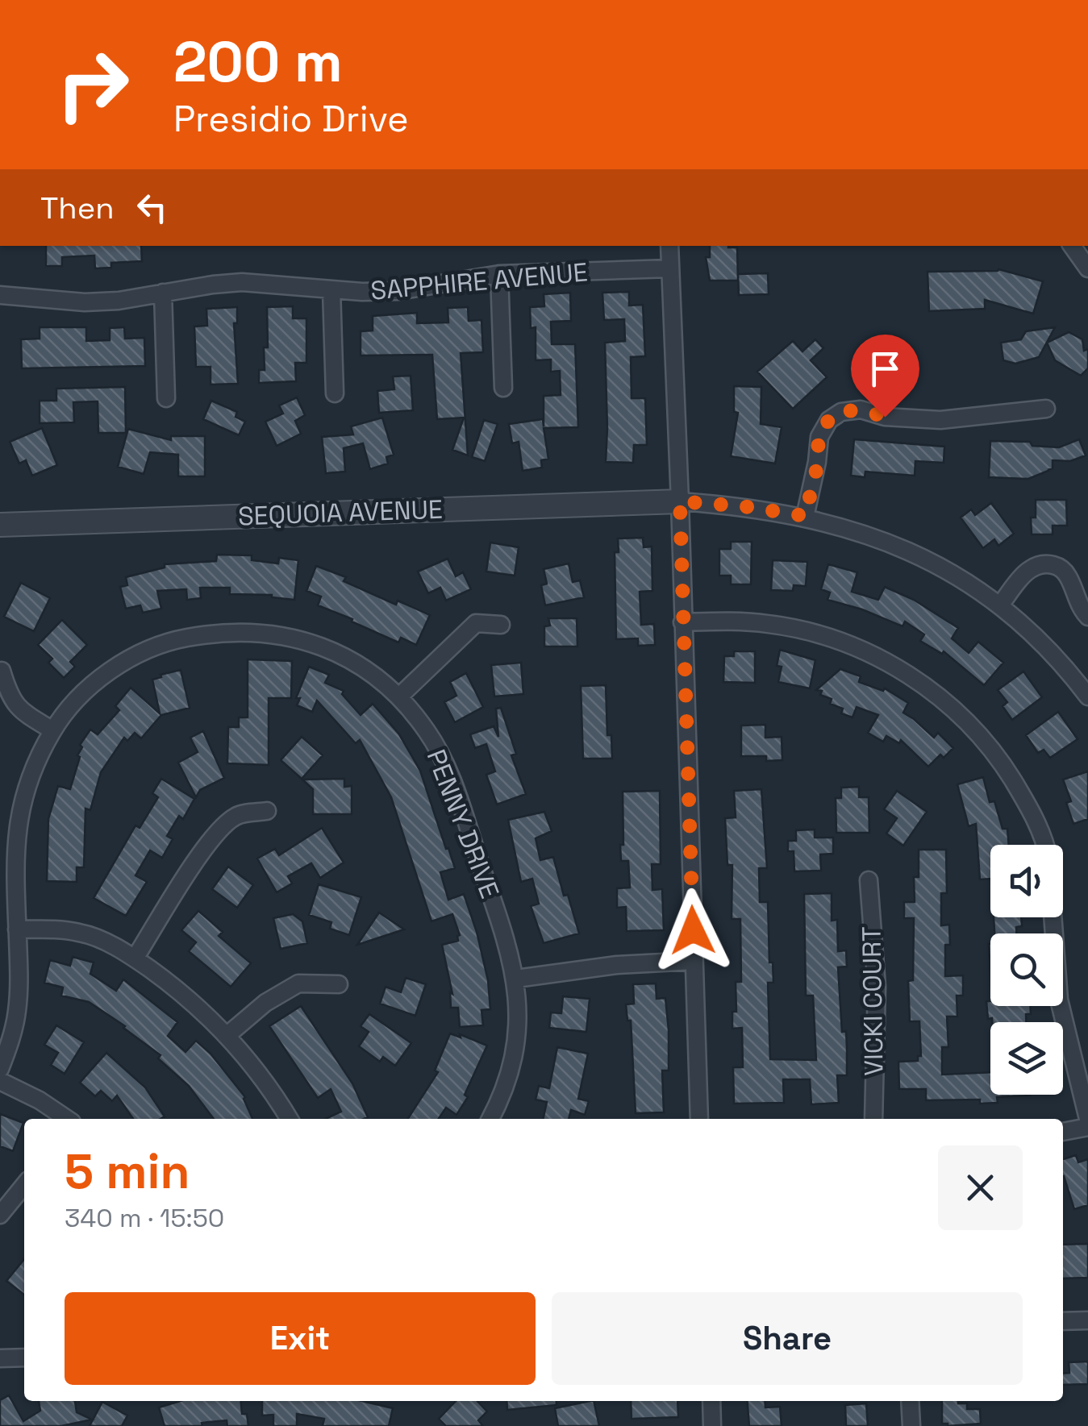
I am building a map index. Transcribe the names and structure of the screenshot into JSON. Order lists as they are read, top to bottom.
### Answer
{
  "streets": {
    "street": [
      "SAPPHIRE AVENUE",
      "SEQUOIA AVENUE",
      "PENNY DRIVE",
      "VICKI COURT"
    ]
  },
  "page": {
    "turn": ["200 m", "Presidio Drive"],
    "then": "Then",
    "heading": ["5 min", "340 m · 15:50"],
    "buttons": ["Exit", "Share"]
  }
}
